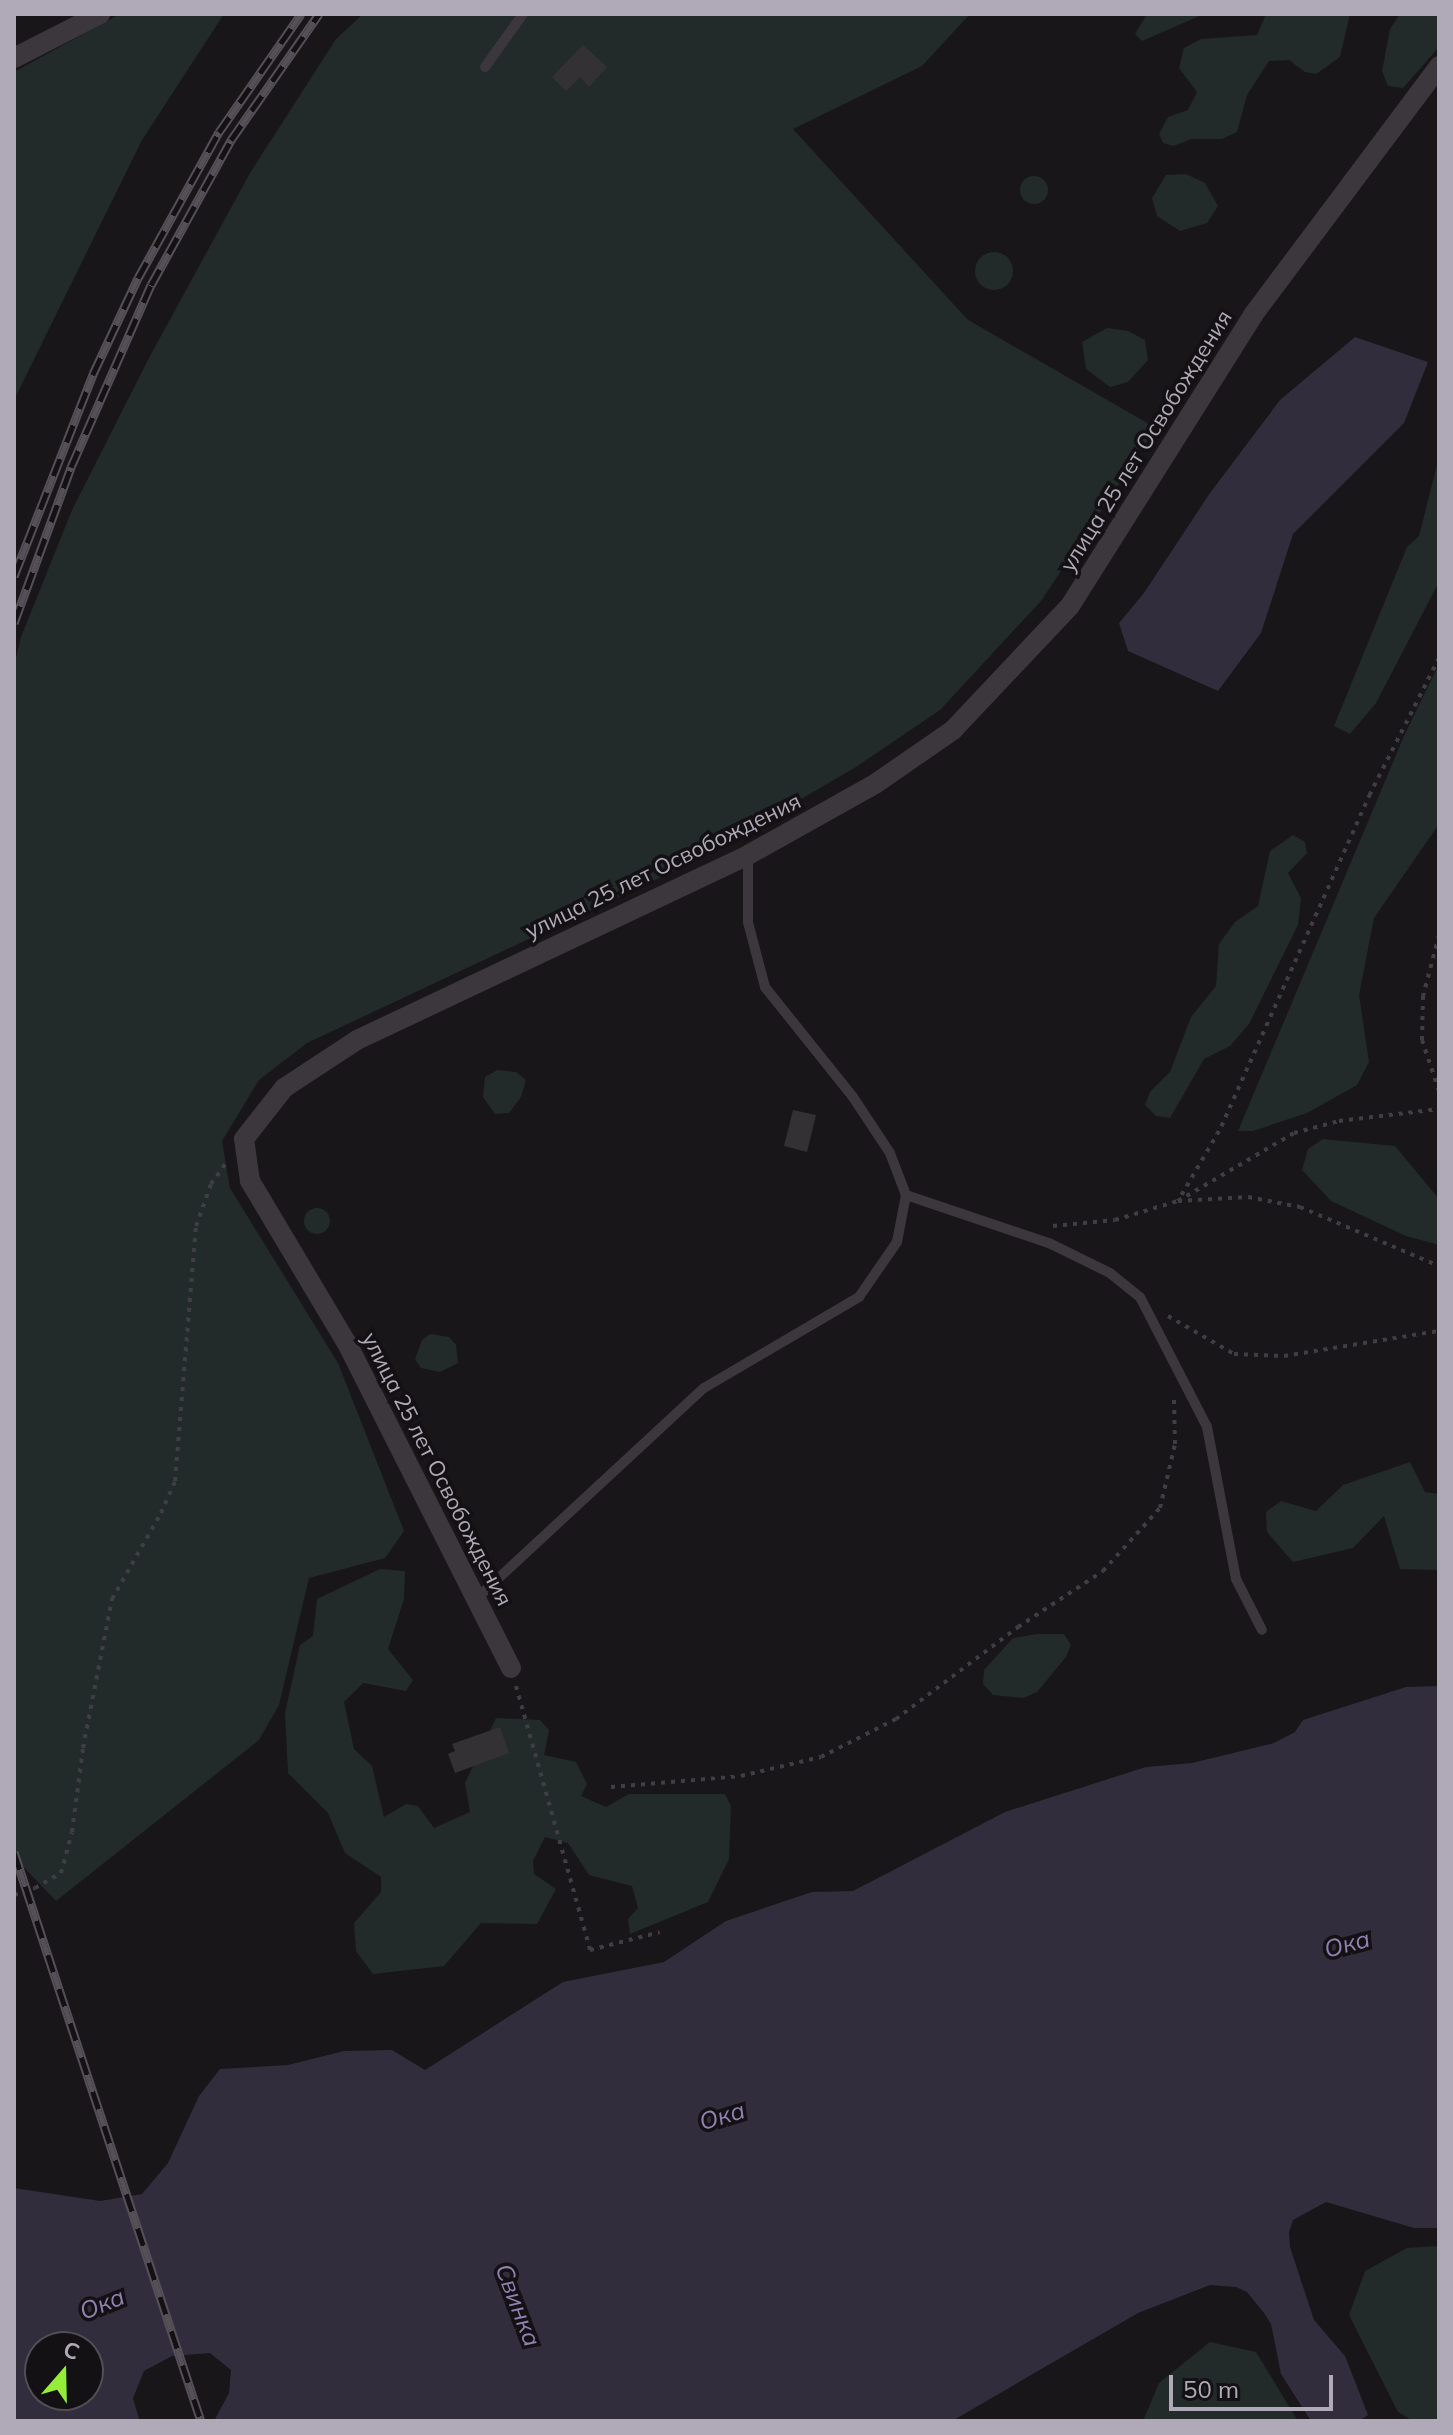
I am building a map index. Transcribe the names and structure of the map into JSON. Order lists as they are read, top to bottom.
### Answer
{
  "streets": {
    "street": ["улица 25 лет Освобождения"]
  },
  "water": ["Ока", "Свинка"],
  "scale_bar": "50 m",
  "north": "top"
}
